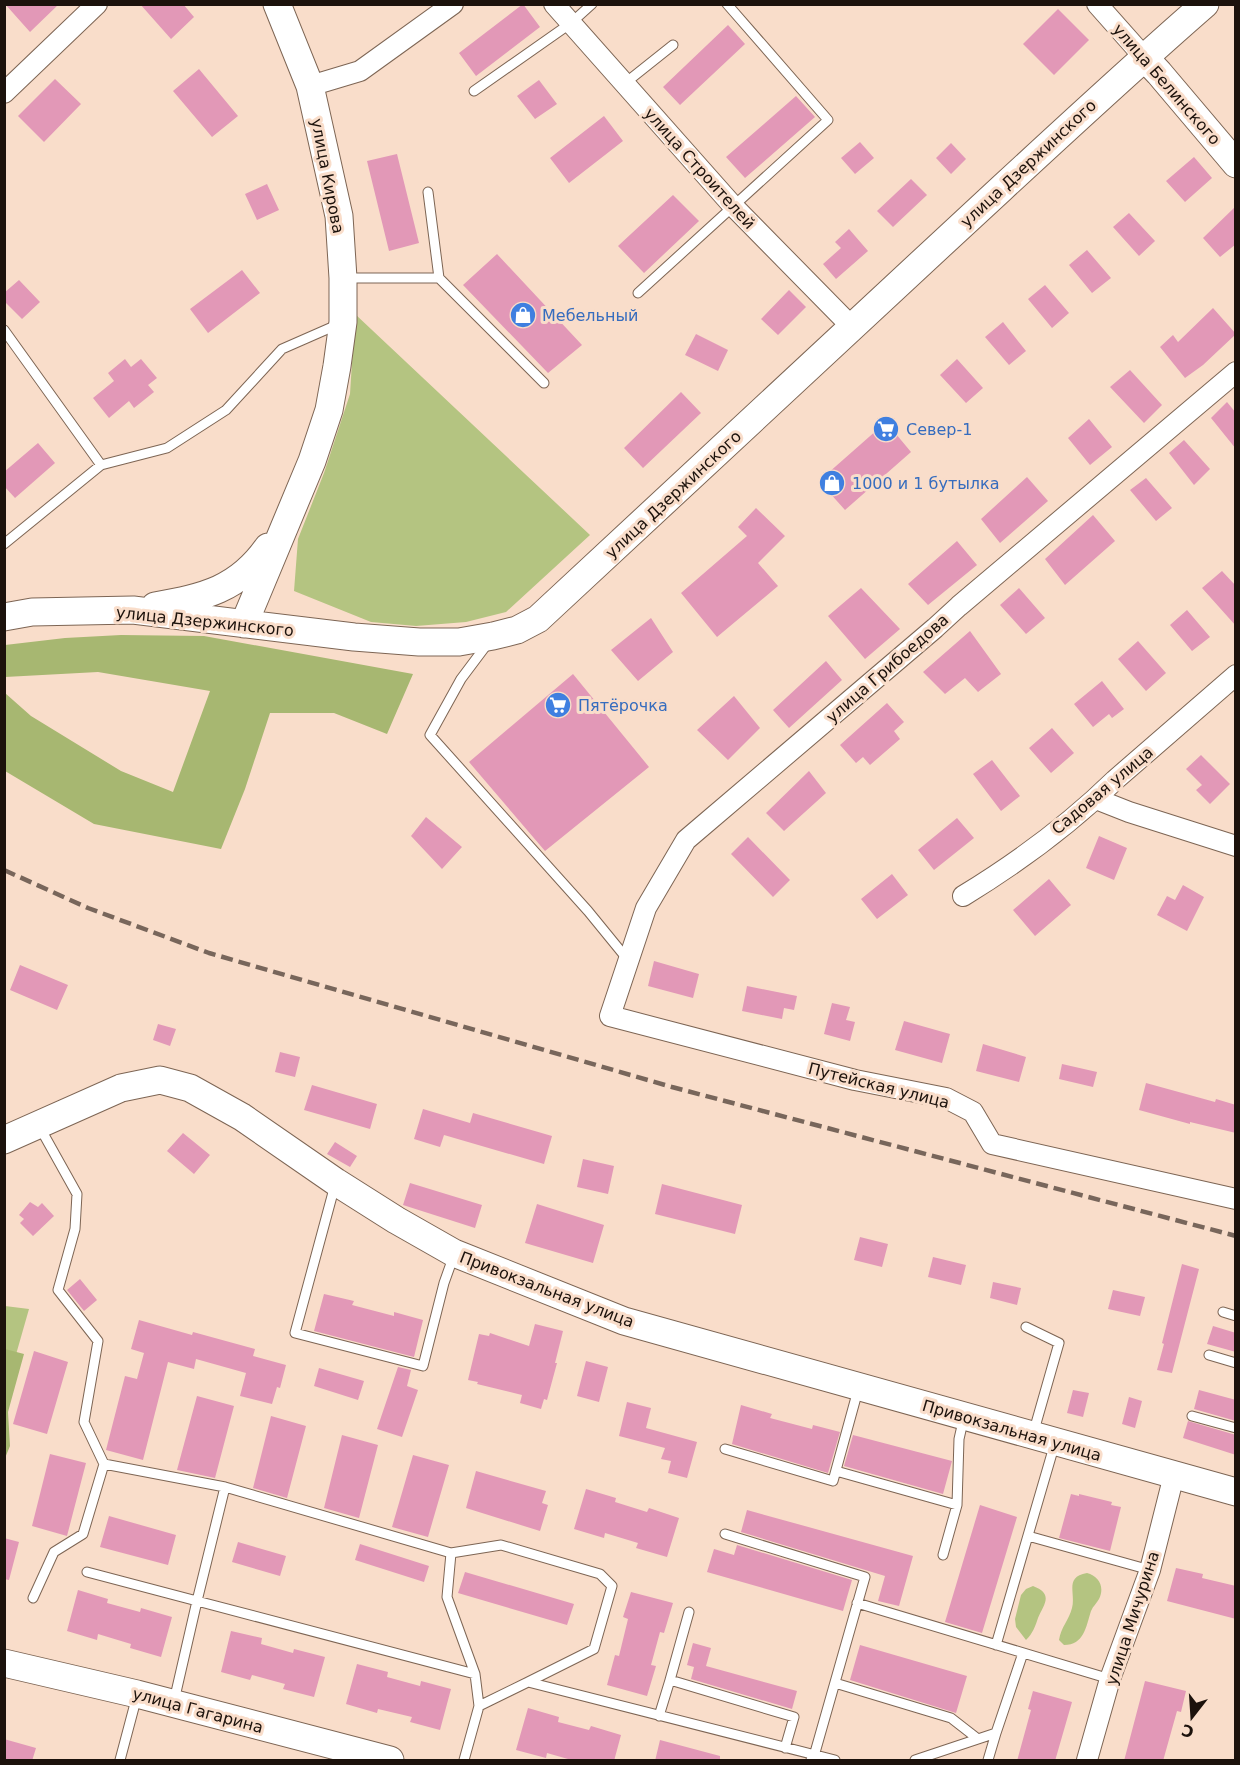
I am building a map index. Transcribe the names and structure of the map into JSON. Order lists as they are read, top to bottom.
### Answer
{
  "streets": {
    "main road": [
      "улица Белинского",
      "улица Дзержинского",
      "улица Кирова",
      "Привокзальная улица",
      "улица Гагарина"
    ],
    "street": [
      "улица Строителей",
      "улица Грибоедова",
      "Садовая улица",
      "Путейская улица",
      "улица Мичурина"
    ]
  },
  "crossings": [
    ["улица Белинского", "улица Дзержинского"],
    ["улица Дзержинского", "улица Строителей"],
    ["улица Дзержинского", "улица Кирова"],
    ["улица Грибоедова", "Путейская улица"],
    ["Привокзальная улица", "улица Мичурина"]
  ],
  "places": {
    "shop": ["Мебельный", "1000 и 1 бутылка"],
    "supermarket": ["Север-1", "Пятёрочка"]
  },
  "north": "bottom"
}
